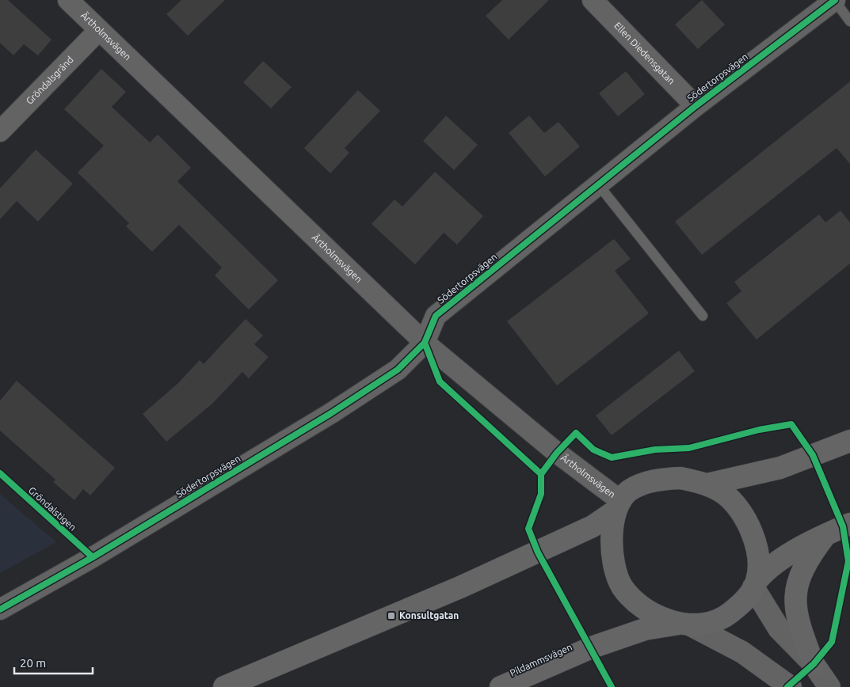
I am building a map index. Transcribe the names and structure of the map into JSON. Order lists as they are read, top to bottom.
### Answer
{
  "streets": {
    "main road": ["Ärtholmsvägen", "Pildammsvägen"],
    "street": ["Ellen Diedensgatan", "Södertorpsvägen", "Gröndalsgränd"],
    "cycle path": ["Gröndalstigen"]
  },
  "crossings": [
    ["Ärtholmsvägen", "Södertorpsvägen"],
    ["Ärtholmsvägen", "Gröndalsgränd"],
    ["Ärtholmsvägen", "Pildammsvägen"],
    ["Ellen Diedensgatan", "Södertorpsvägen"]
  ],
  "places": {
    "transit": ["Konsultgatan"]
  },
  "scale_bar": "20 m"
}
